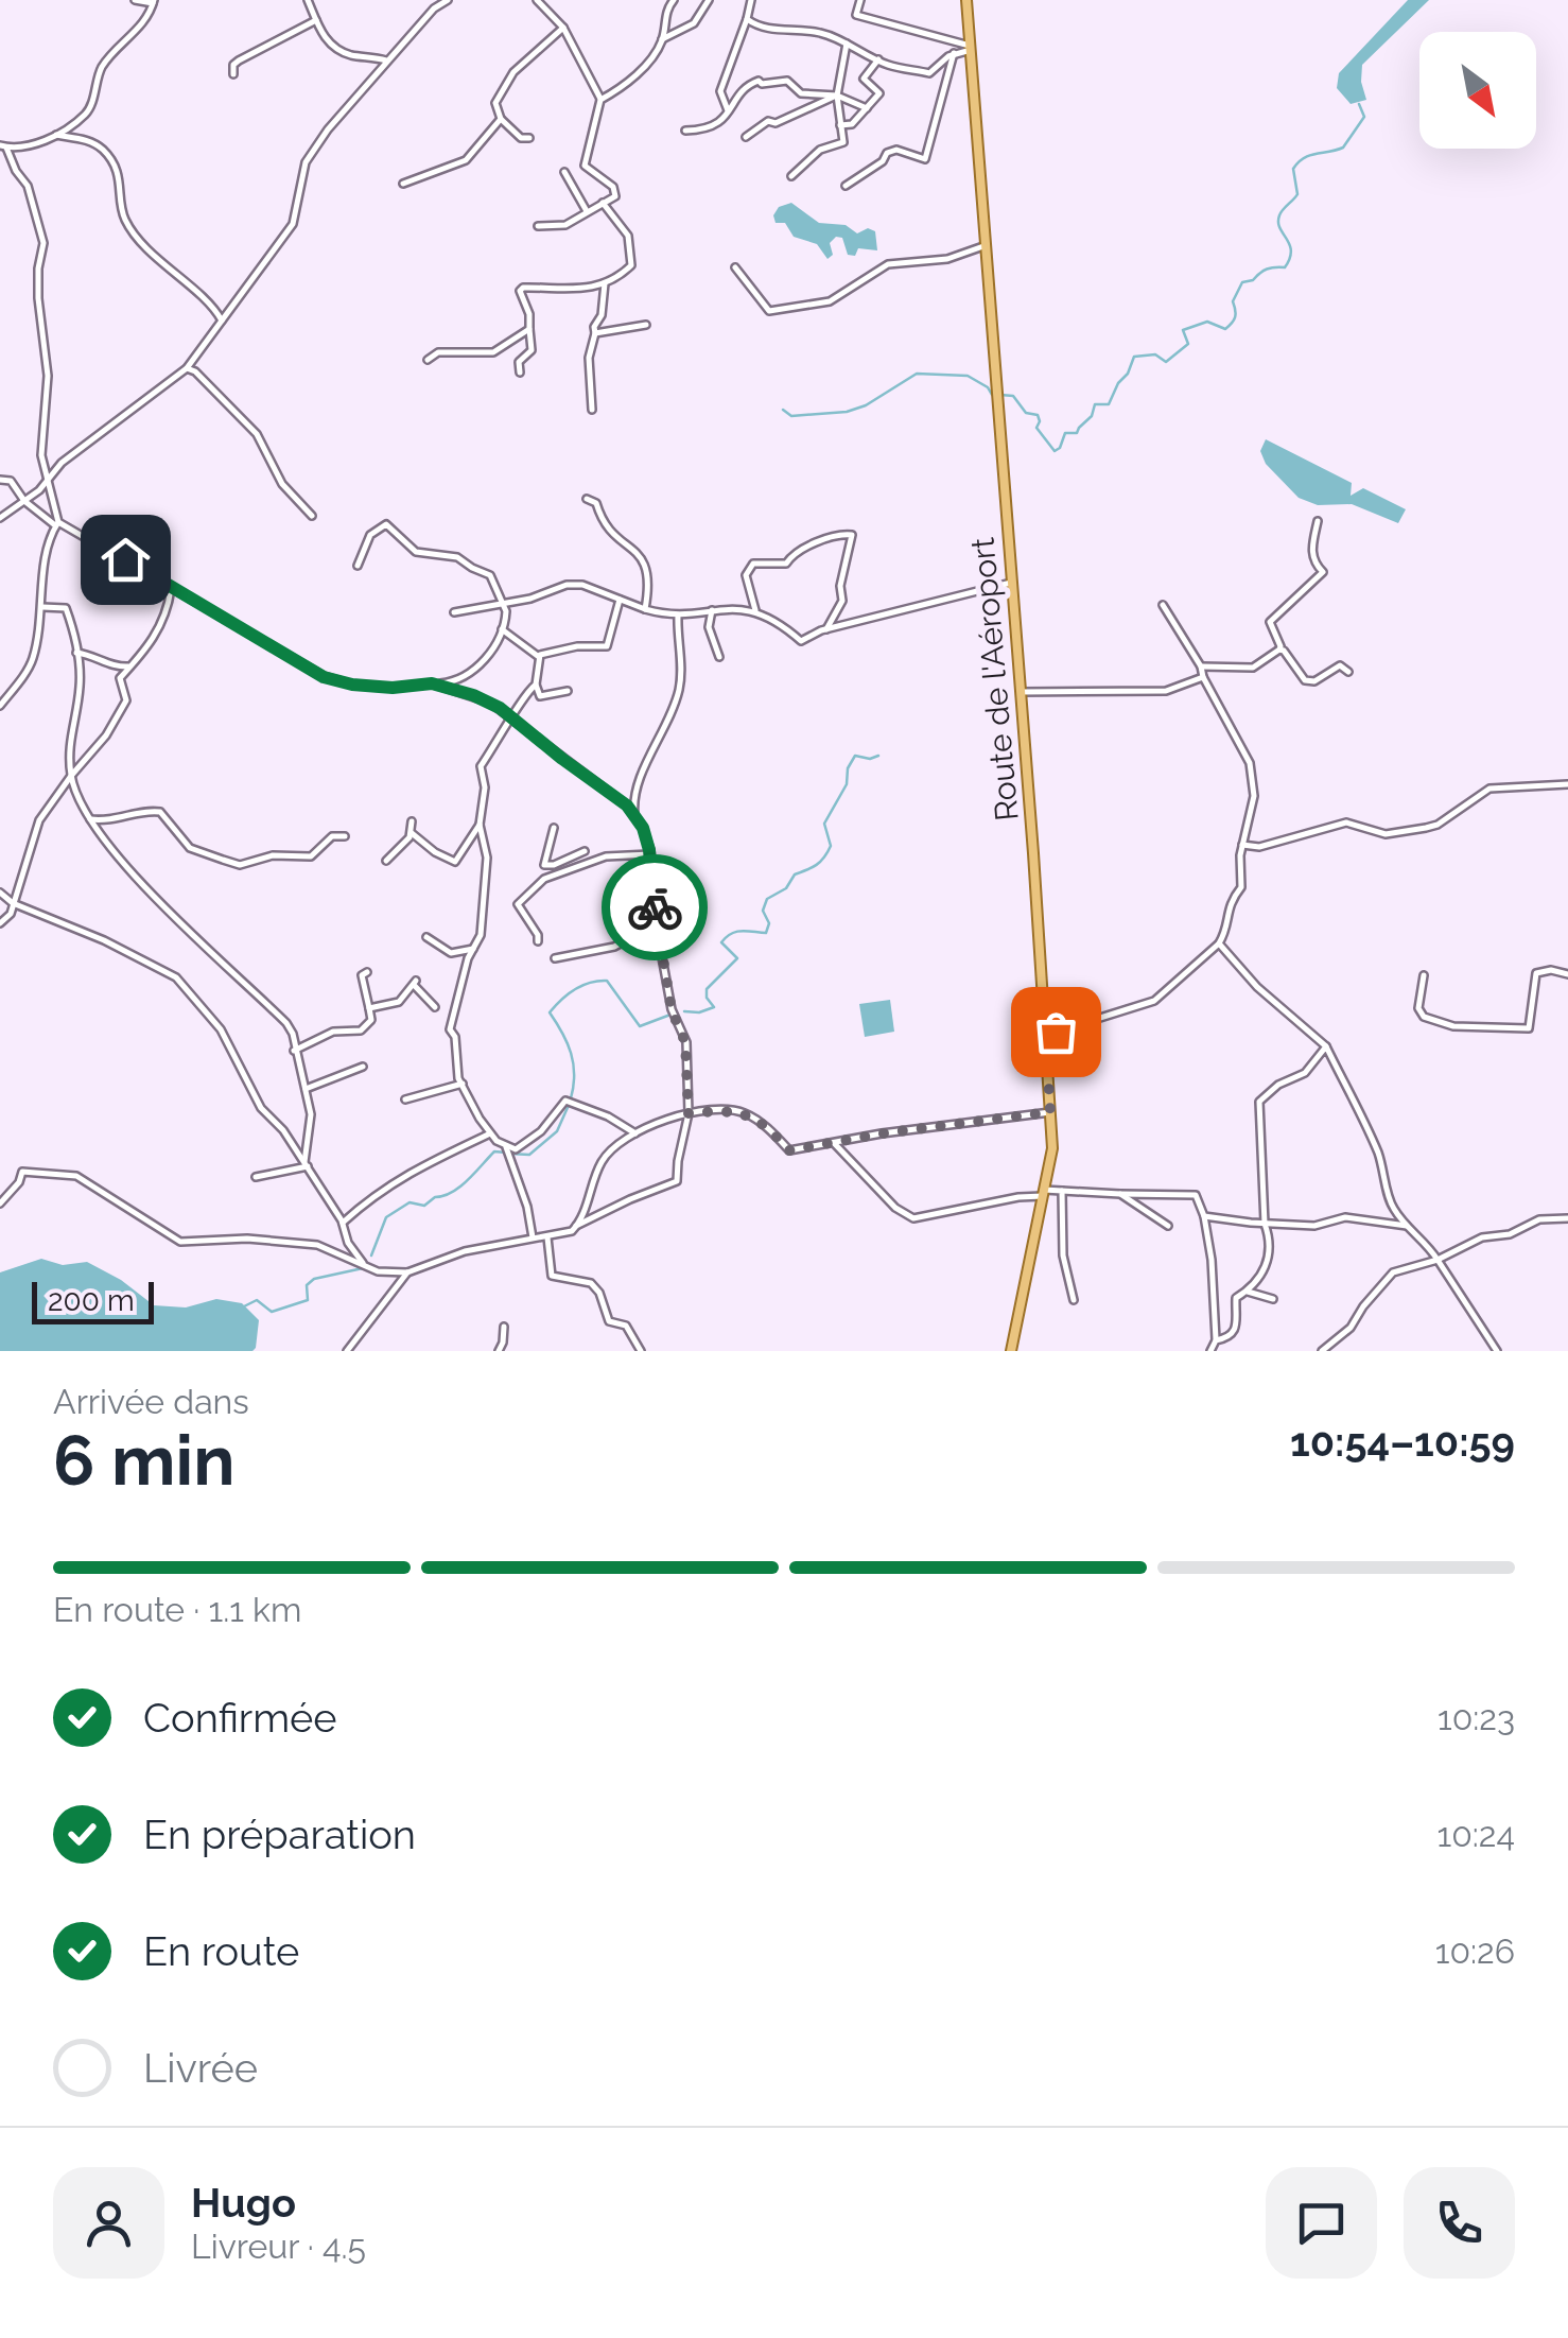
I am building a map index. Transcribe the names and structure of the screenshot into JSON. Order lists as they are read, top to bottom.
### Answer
{
  "streets": {
    "main road": ["Route de l'Aéroport"]
  },
  "scale_bar": "200 m",
  "north": "bottom right",
  "page": {
    "scale": "200 m",
    "heading": ["6 min", "Arrivée dans", "10:54–10:59"],
    "panel": ["Hugo", "Livreur · 4.5"],
    "bar": "En route · 1.1 km",
    "list": [
      ["Confirmée", "10:23"],
      ["En préparation", "10:24"],
      ["En route", "10:26"],
      "Livrée"
    ]
  }
}
